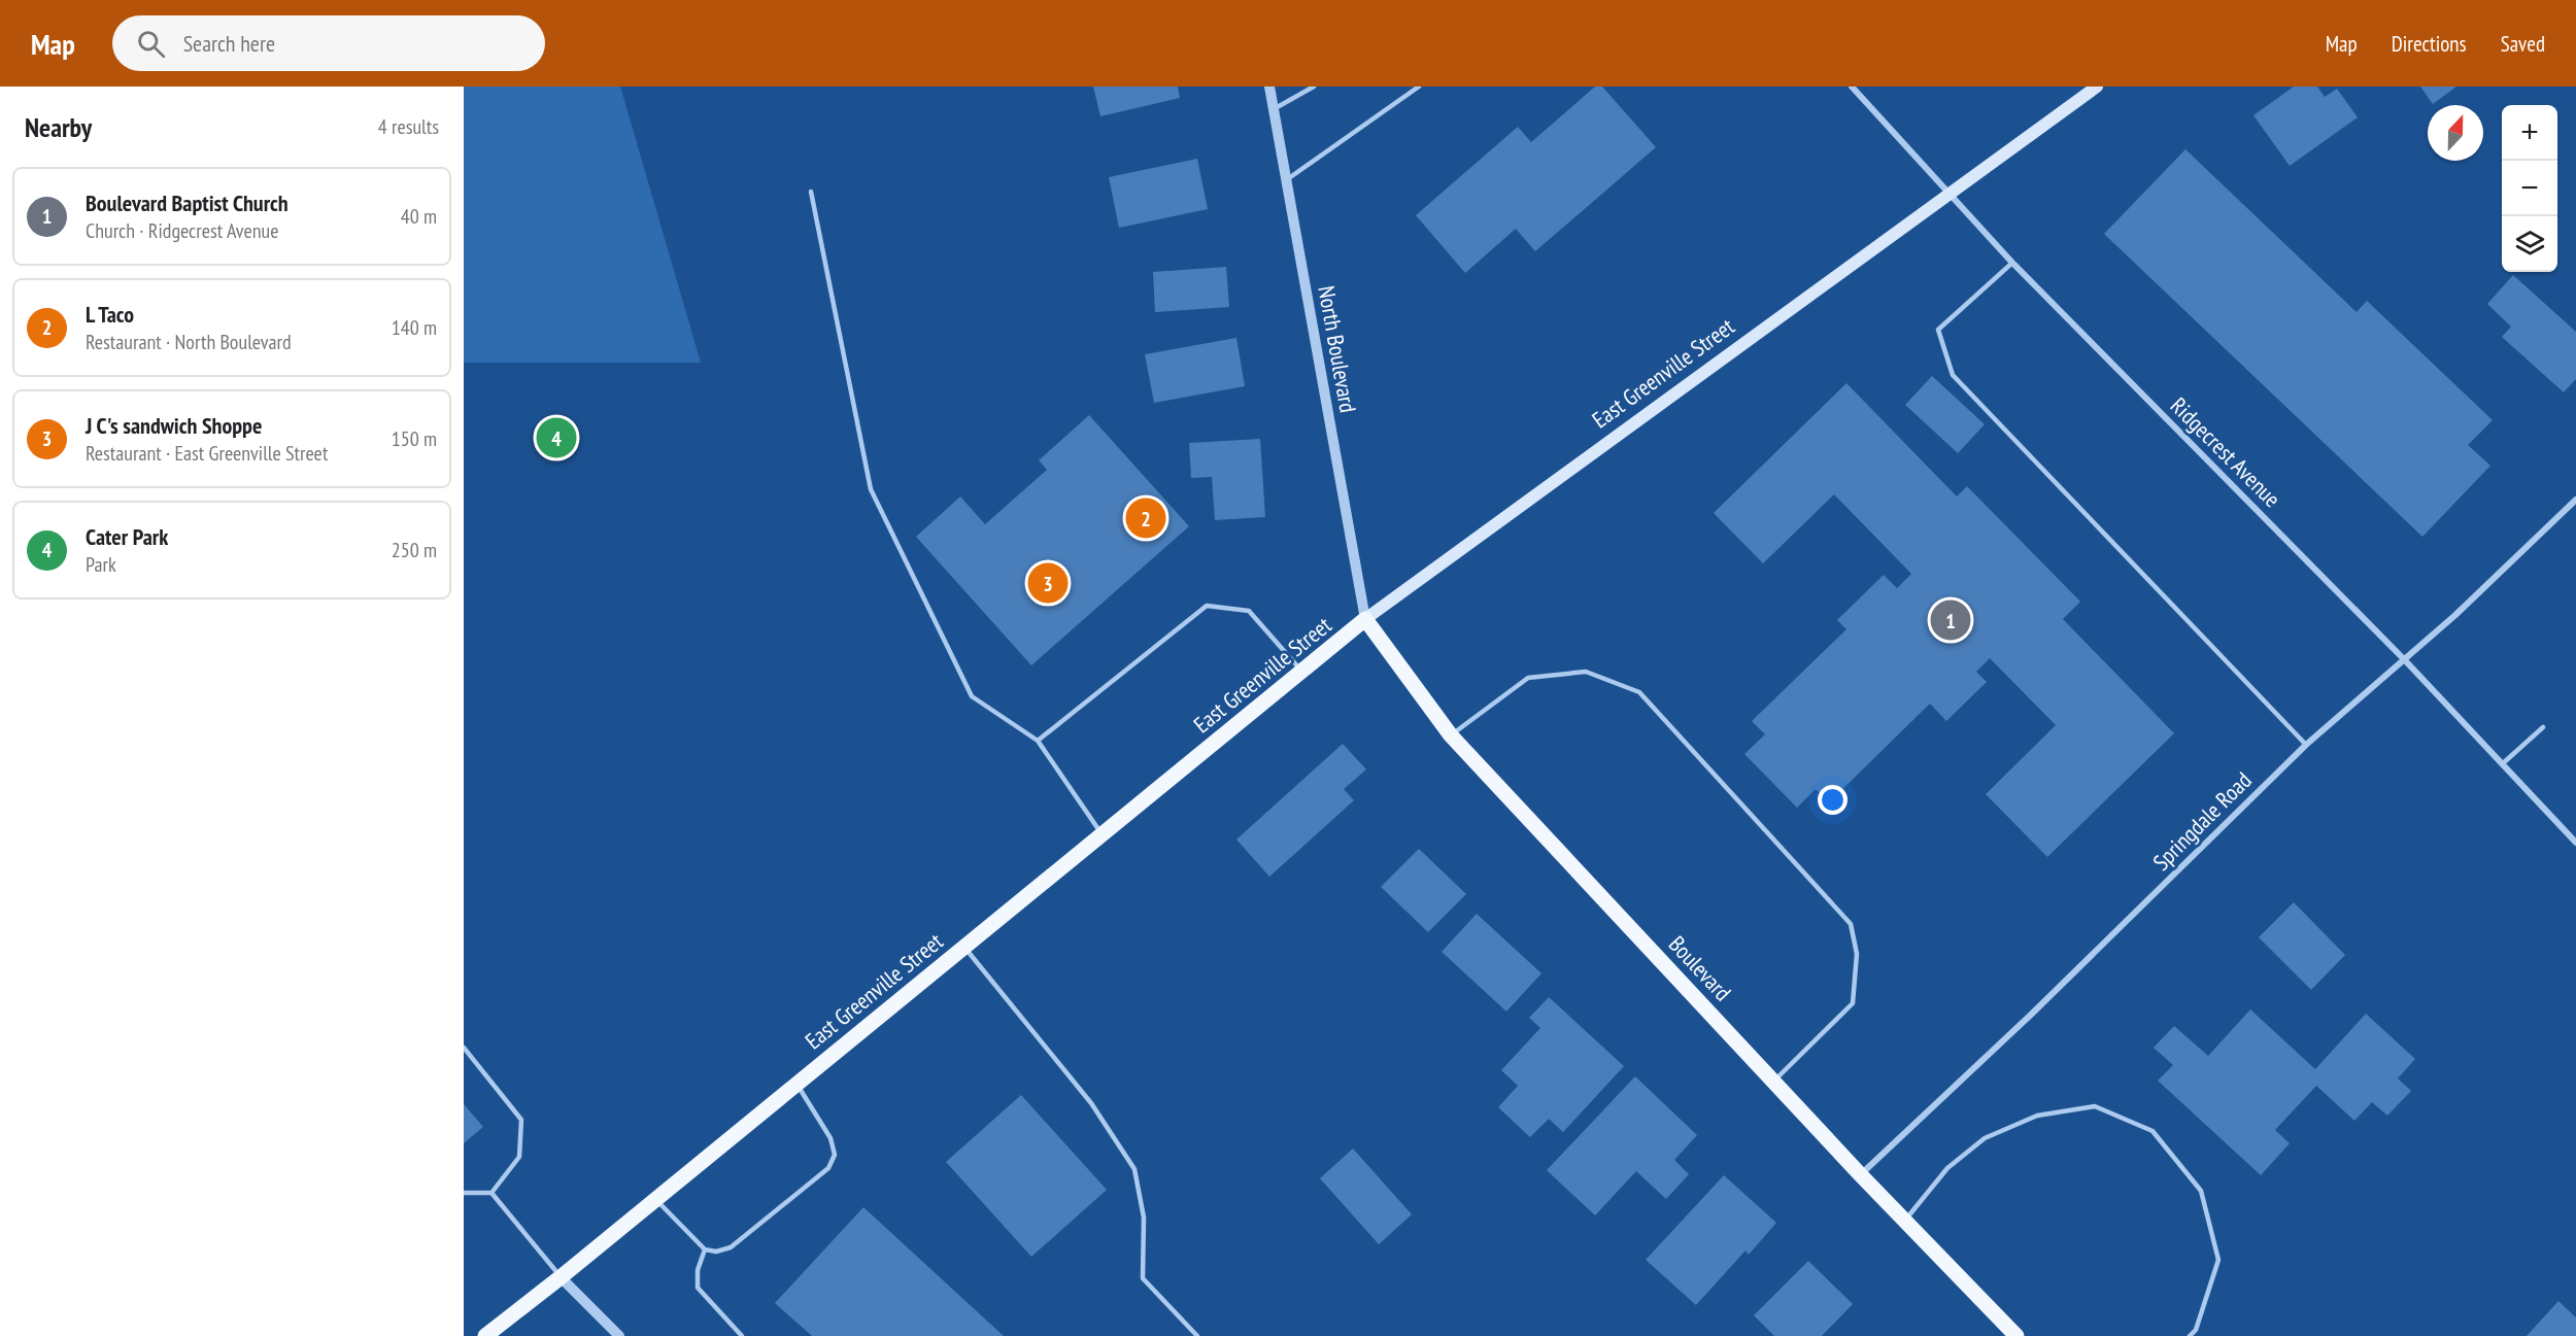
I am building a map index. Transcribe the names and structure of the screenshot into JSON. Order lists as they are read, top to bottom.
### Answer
{
  "streets": {
    "main road": ["East Greenville Street", "Boulevard"],
    "street": ["North Boulevard", "Ridgecrest Avenue", "Springdale Road"]
  },
  "crossings": [
    ["North Boulevard", "East Greenville Street"],
    ["North Boulevard", "Boulevard"],
    ["East Greenville Street", "Ridgecrest Avenue"],
    ["East Greenville Street", "Boulevard"],
    ["Ridgecrest Avenue", "Springdale Road"],
    ["Springdale Road", "Boulevard"]
  ],
  "north": "top",
  "page": {
    "header": "Map",
    "search": "Search here",
    "nav": ["Map", "Directions", "Saved"],
    "heading": ["Nearby", "4 results"],
    "map_buttons": ["+", "−"],
    "list": [
      {
        "mark": "1",
        "name": "Boulevard Baptist Church",
        "note": "Church · Ridgecrest Avenue",
        "value": "40 m"
      },
      {
        "mark": "2",
        "name": "L Taco",
        "note": "Restaurant · North Boulevard",
        "value": "140 m"
      },
      {
        "mark": "3",
        "name": "J C's sandwich Shoppe",
        "note": "Restaurant · East Greenville Street",
        "value": "150 m"
      },
      {
        "mark": "4",
        "name": "Cater Park",
        "note": "Park",
        "value": "250 m"
      }
    ],
    "pins": [
      "4",
      "2",
      "3",
      "1"
    ]
  }
}
